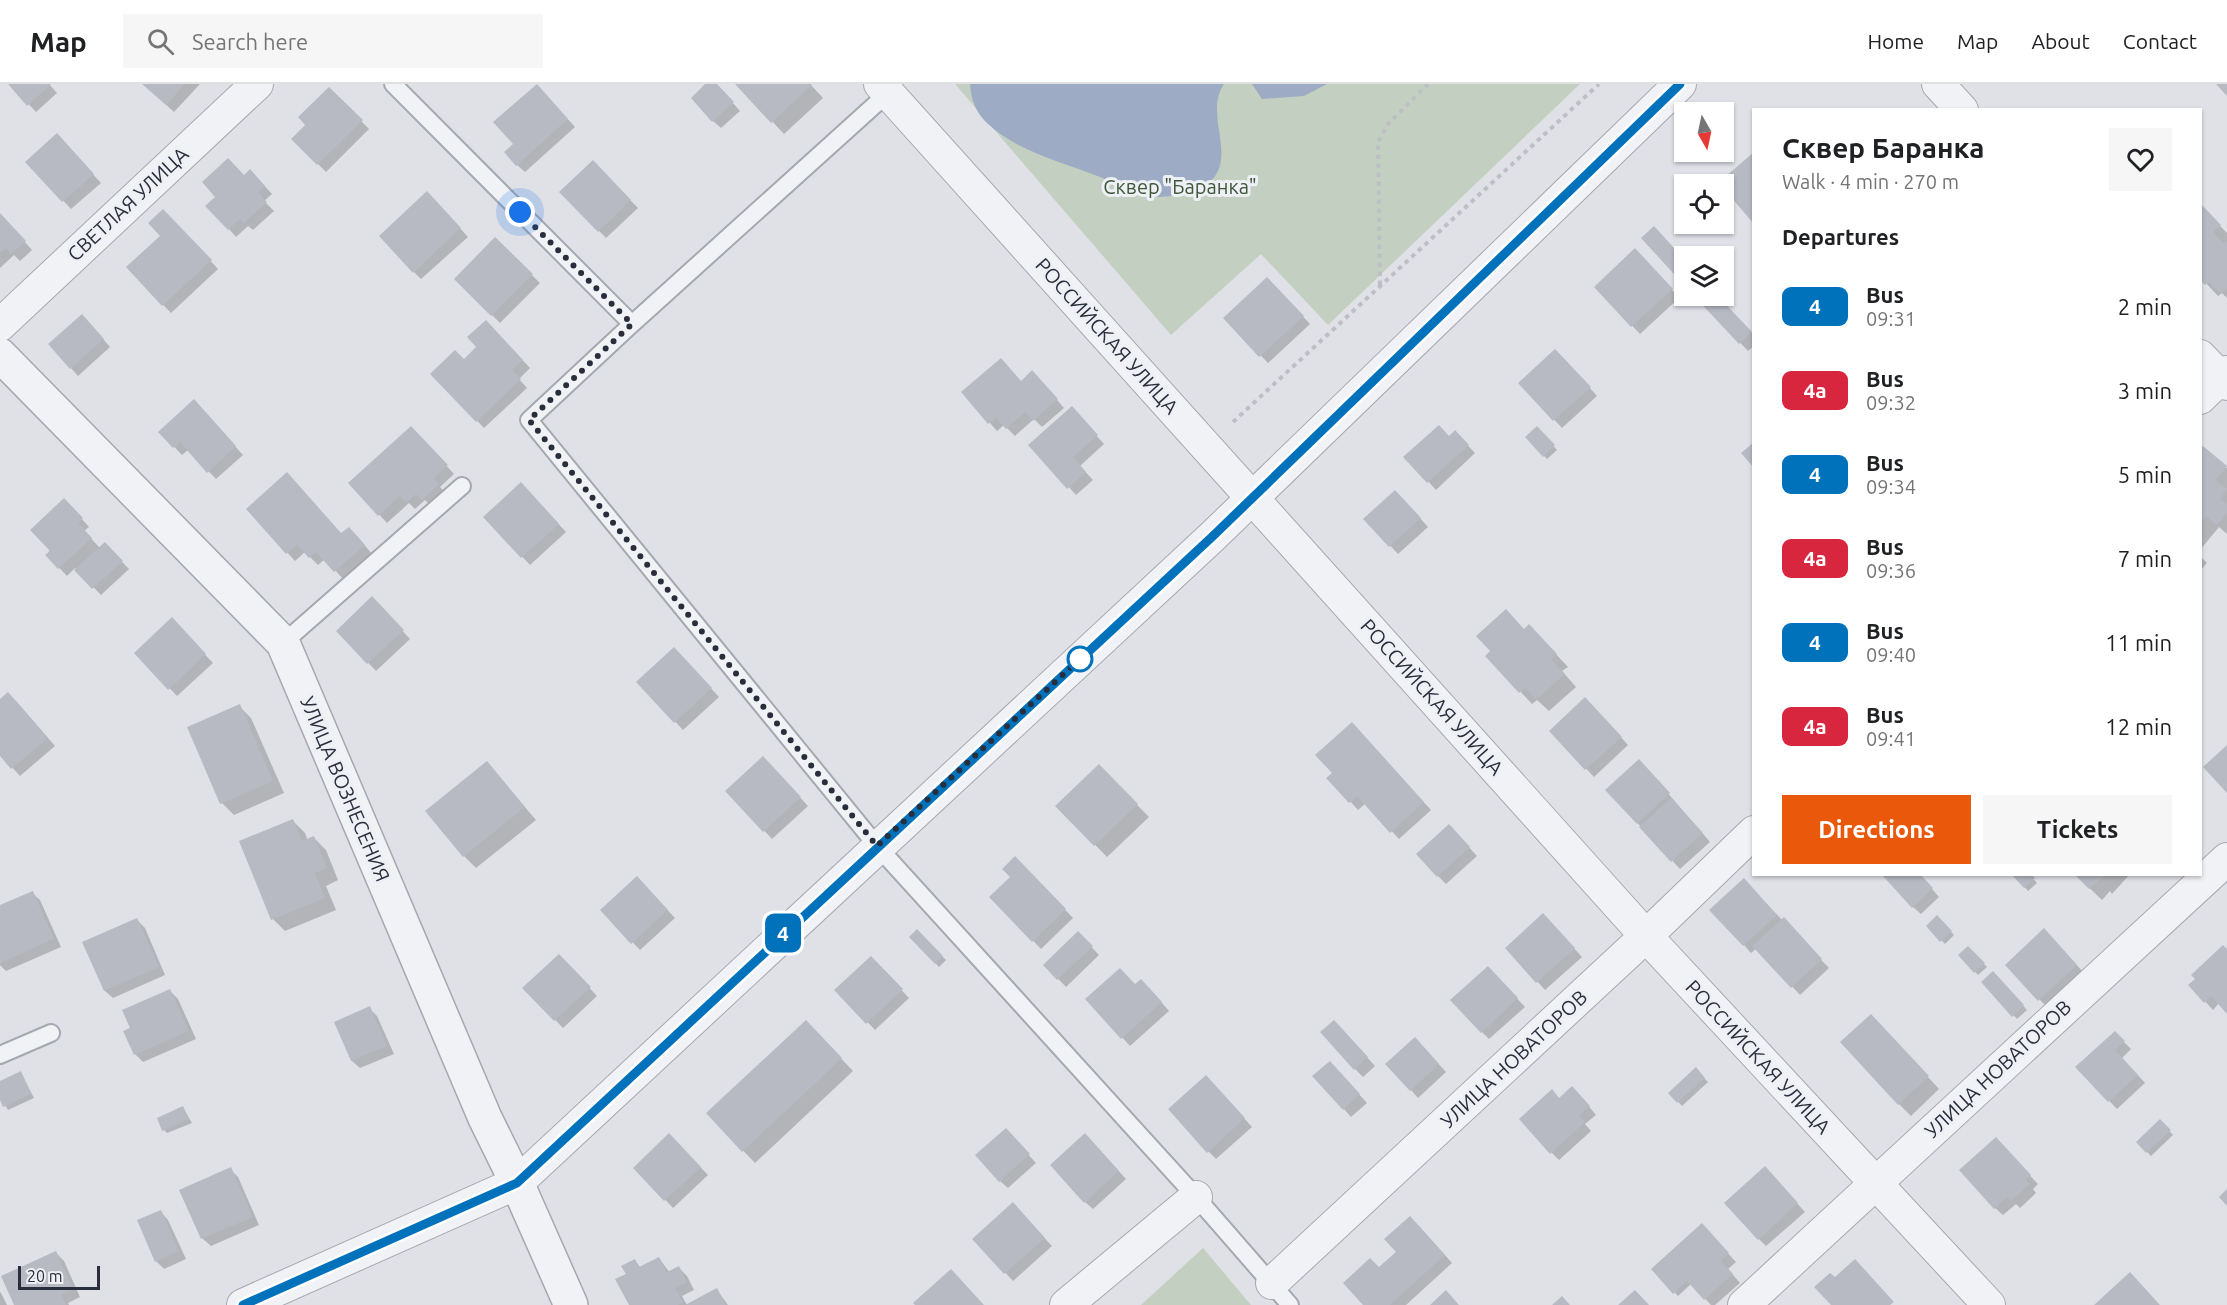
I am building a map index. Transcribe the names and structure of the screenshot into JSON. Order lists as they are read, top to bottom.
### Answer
{
  "streets": {
    "street": [
      "СВЕТЛАЯ УЛИЦА",
      "РОССИЙСКАЯ УЛИЦА",
      "УЛИЦА ВОЗНЕСЕНИЯ",
      "УЛИЦА НОВАТОРОВ"
    ]
  },
  "crossings": [
    ["РОССИЙСКАЯ УЛИЦА", "УЛИЦА НОВАТОРОВ"]
  ],
  "parks": ["Сквер \"Баранка\""],
  "lines": ["bus line 4"],
  "scale_bar": "20 m",
  "north": "bottom",
  "page": {
    "header": "Map",
    "search": "Search here",
    "nav": [
      "Home",
      "Map",
      "About",
      "Contact"
    ],
    "on_map": "4",
    "heading": [
      ["Сквер Баранка", "Walk · 4 min · 270 m"],
      "Departures"
    ],
    "list": [
      {
        "mark": "4",
        "name": "Bus",
        "note": "09:31",
        "value": "2 min"
      },
      {
        "mark": "4а",
        "name": "Bus",
        "note": "09:32",
        "value": "3 min"
      },
      {
        "mark": "4",
        "name": "Bus",
        "note": "09:34",
        "value": "5 min"
      },
      {
        "mark": "4а",
        "name": "Bus",
        "note": "09:36",
        "value": "7 min"
      },
      {
        "mark": "4",
        "name": "Bus",
        "note": "09:40",
        "value": "11 min"
      },
      {
        "mark": "4а",
        "name": "Bus",
        "note": "09:41",
        "value": "12 min"
      }
    ],
    "buttons": ["Directions", "Tickets"],
    "scale": "20 m"
  }
}
